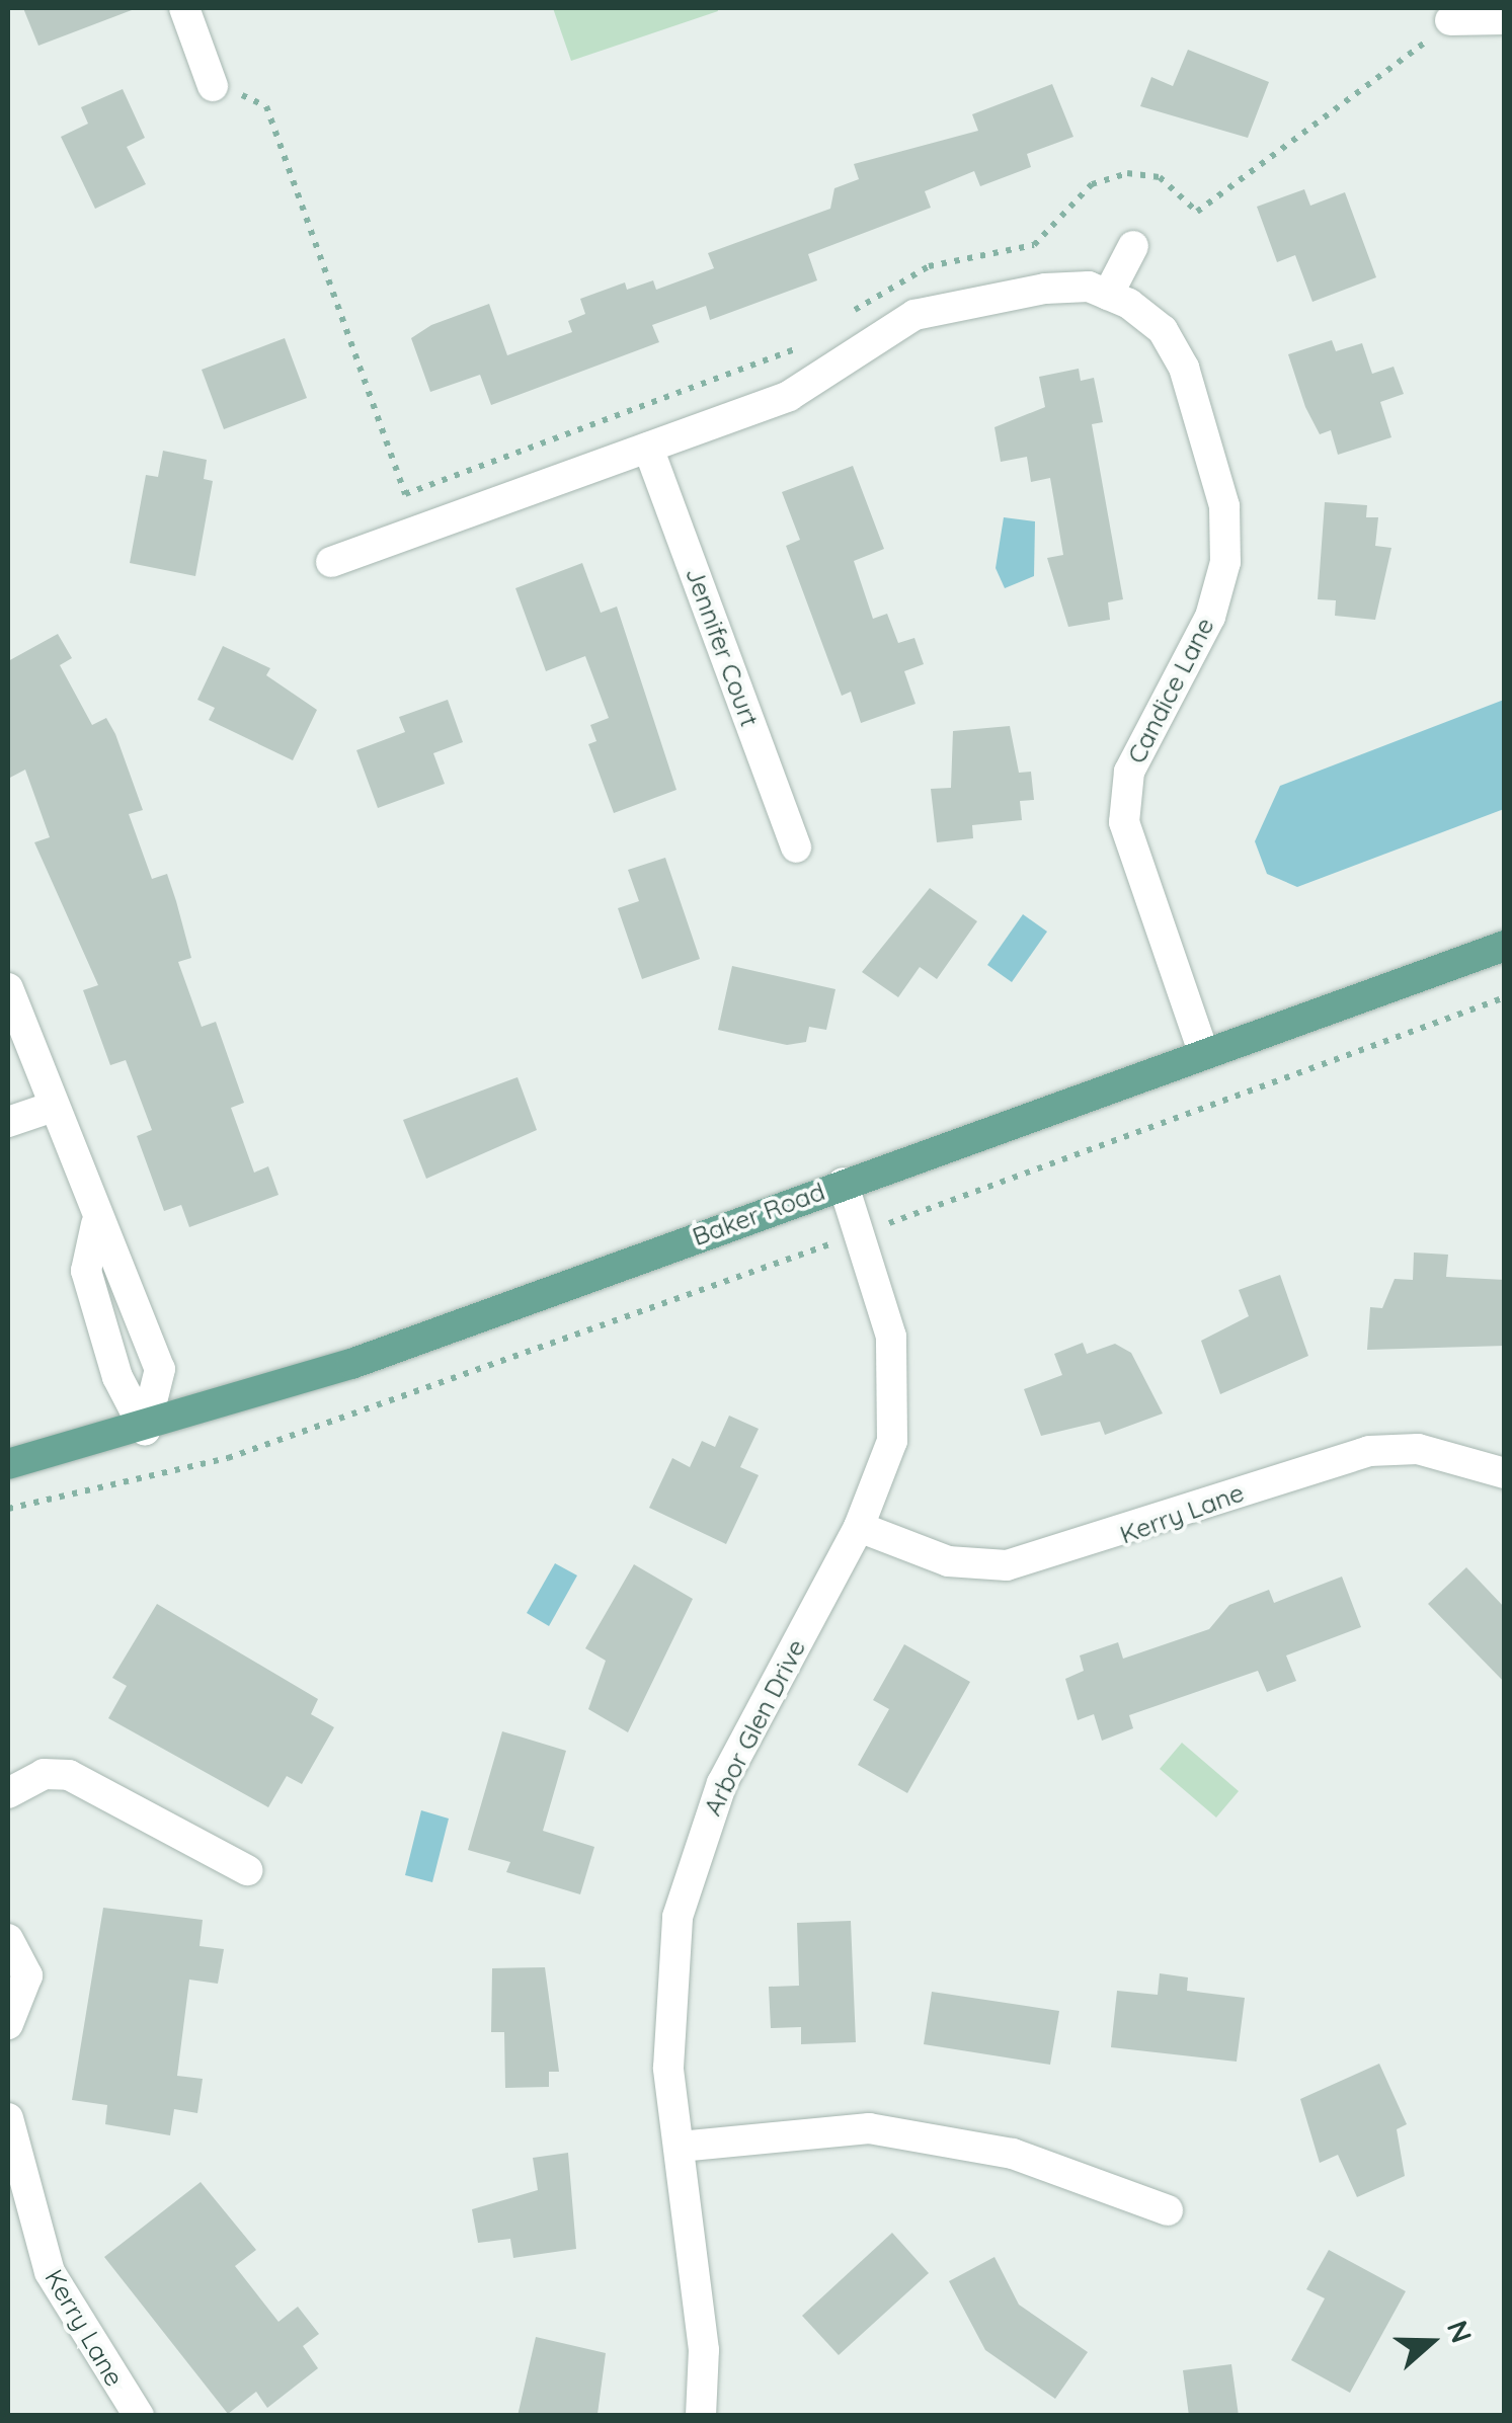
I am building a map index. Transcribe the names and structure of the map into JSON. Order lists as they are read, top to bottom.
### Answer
{
  "streets": {
    "main road": ["Baker Road"],
    "street": [
      "Jennifer Court",
      "Candice Lane",
      "Kerry Lane",
      "Arbor Glen Drive"
    ]
  },
  "crossings": [
    ["Jennifer Court", "Candice Lane"],
    ["Candice Lane", "Baker Road"],
    ["Baker Road", "Arbor Glen Drive"],
    ["Kerry Lane", "Arbor Glen Drive"]
  ],
  "north": "right"
}
